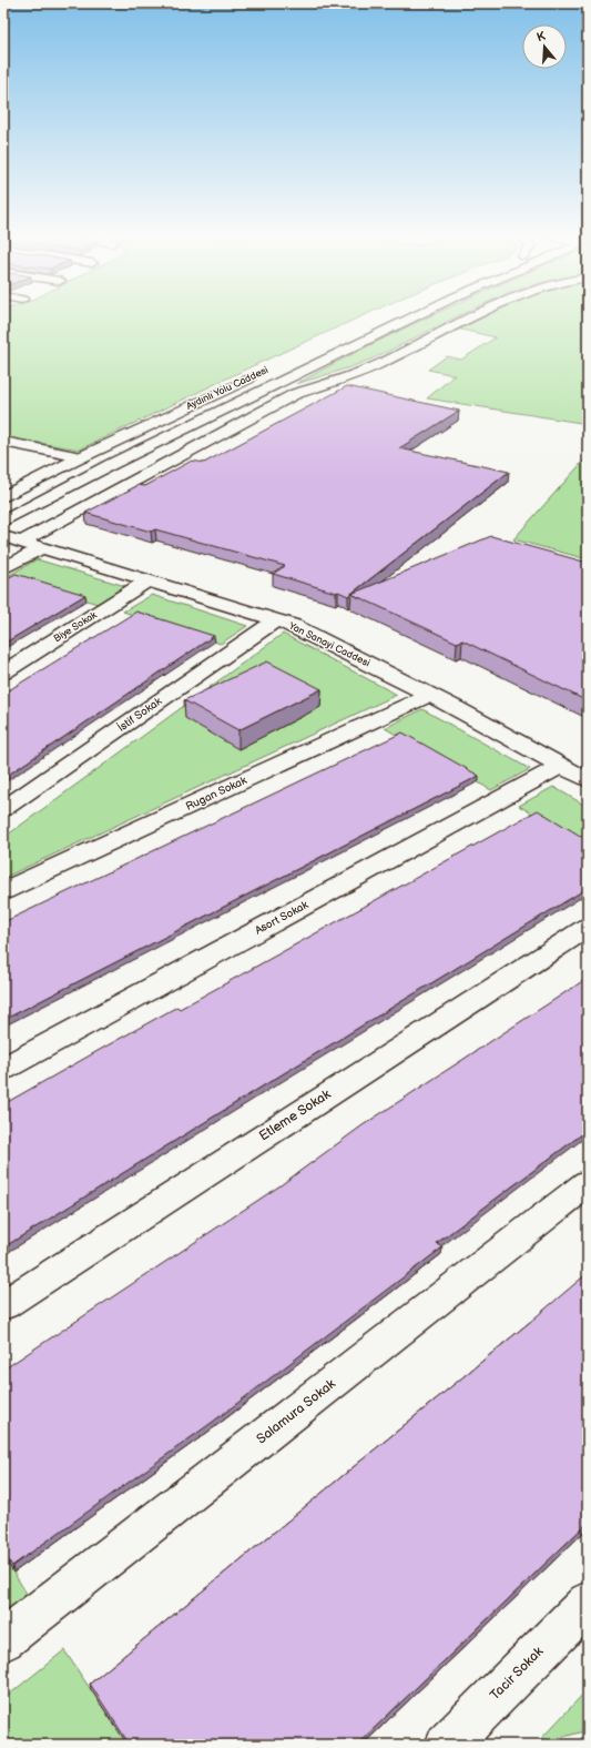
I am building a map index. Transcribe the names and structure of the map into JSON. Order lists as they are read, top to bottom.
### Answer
{
  "streets": {
    "street": [
      "Aydınlı Yolu Caddesi",
      "Biye Sokak",
      "Yan Sanayi Caddesi",
      "İstif Sokak",
      "Rugan Sokak",
      "Asort Sokak",
      "Etleme Sokak",
      "Salamura Sokak",
      "Tacir Sokak"
    ]
  },
  "crossings": [
    ["Biye Sokak", "Yan Sanayi Caddesi"],
    ["Yan Sanayi Caddesi", "İstif Sokak"],
    ["Yan Sanayi Caddesi", "Rugan Sokak"],
    ["Yan Sanayi Caddesi", "Asort Sokak"]
  ],
  "north": "top"
}
